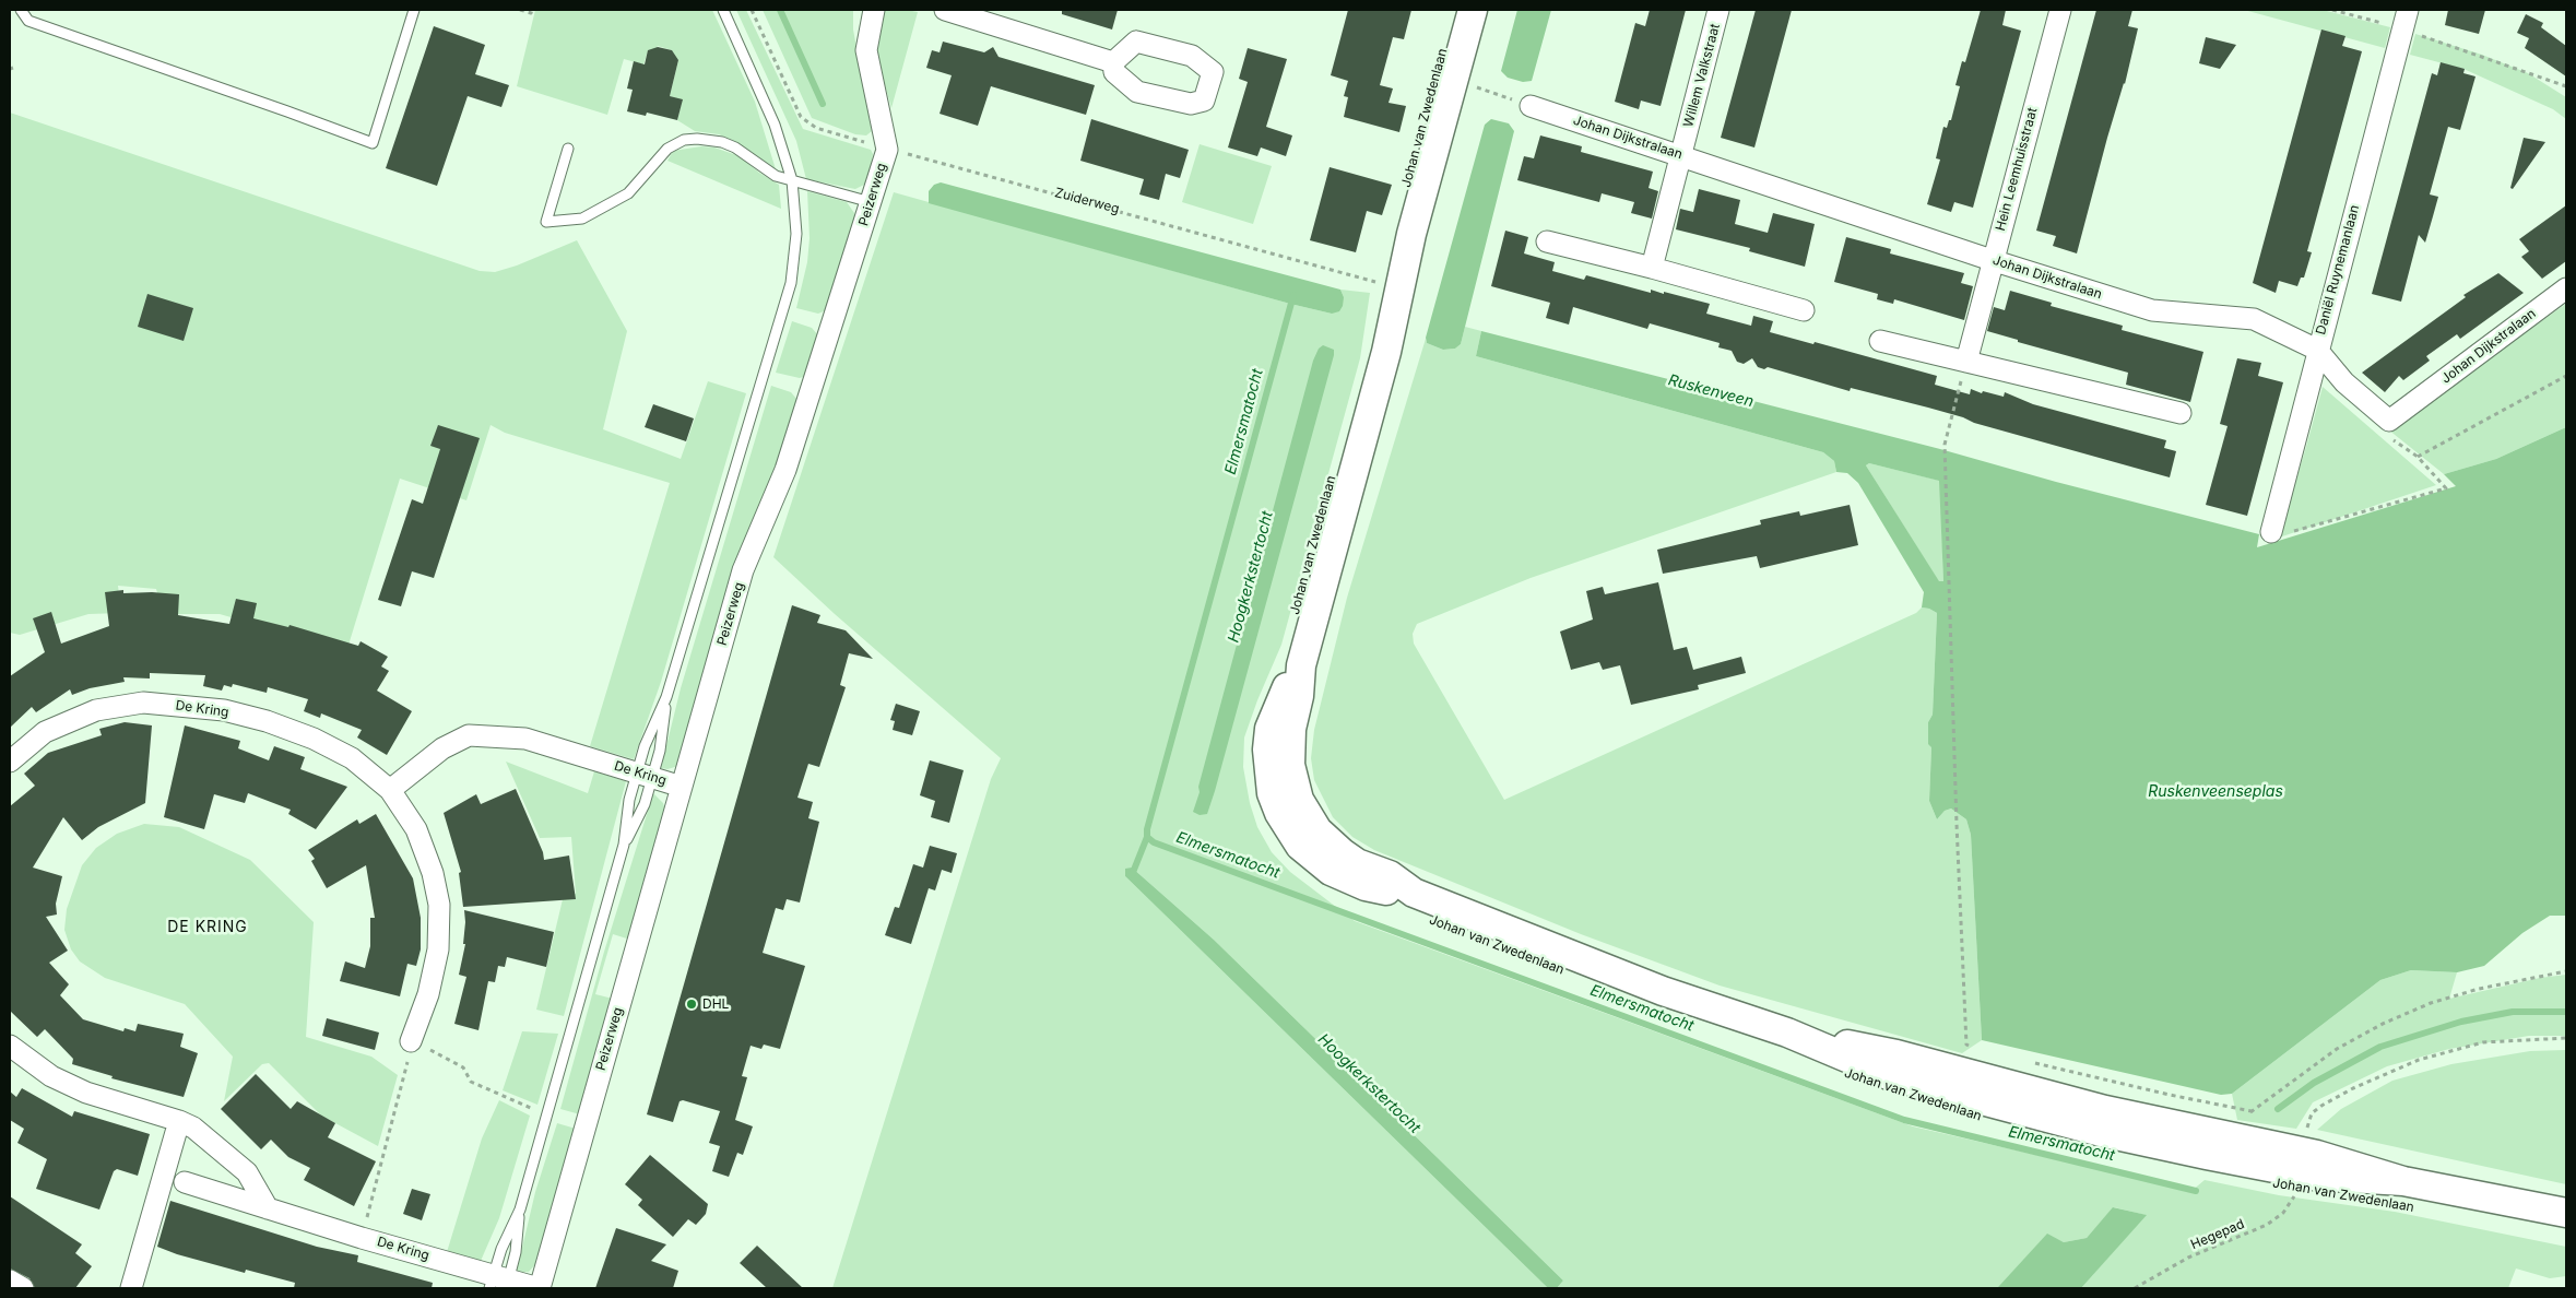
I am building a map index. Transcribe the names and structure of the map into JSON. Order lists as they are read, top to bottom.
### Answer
{
  "streets": {
    "main road": ["Johan van Zwedenlaan"],
    "street": [
      "Willem Valkstraat",
      "Johan Dijkstralaan",
      "Hein Leemhuisstraat",
      "Peizerweg",
      "Daniël Ruynemanlaan",
      "De Kring"
    ],
    "path": ["Zuiderweg", "Hegepad"]
  },
  "crossings": [
    ["Willem Valkstraat", "Johan Dijkstralaan"],
    ["Johan van Zwedenlaan", "Zuiderweg"],
    ["Johan Dijkstralaan", "Hein Leemhuisstraat"],
    ["Johan Dijkstralaan", "Daniël Ruynemanlaan"],
    ["Peizerweg", "Zuiderweg"],
    ["Peizerweg", "De Kring"]
  ],
  "districts": ["DE KRING"],
  "water": [
    "Ruskenveen",
    "Elmersmatocht",
    "Hoogkerkstertocht",
    "Ruskenveenseplas"
  ],
  "places": ["DHL"]
}
